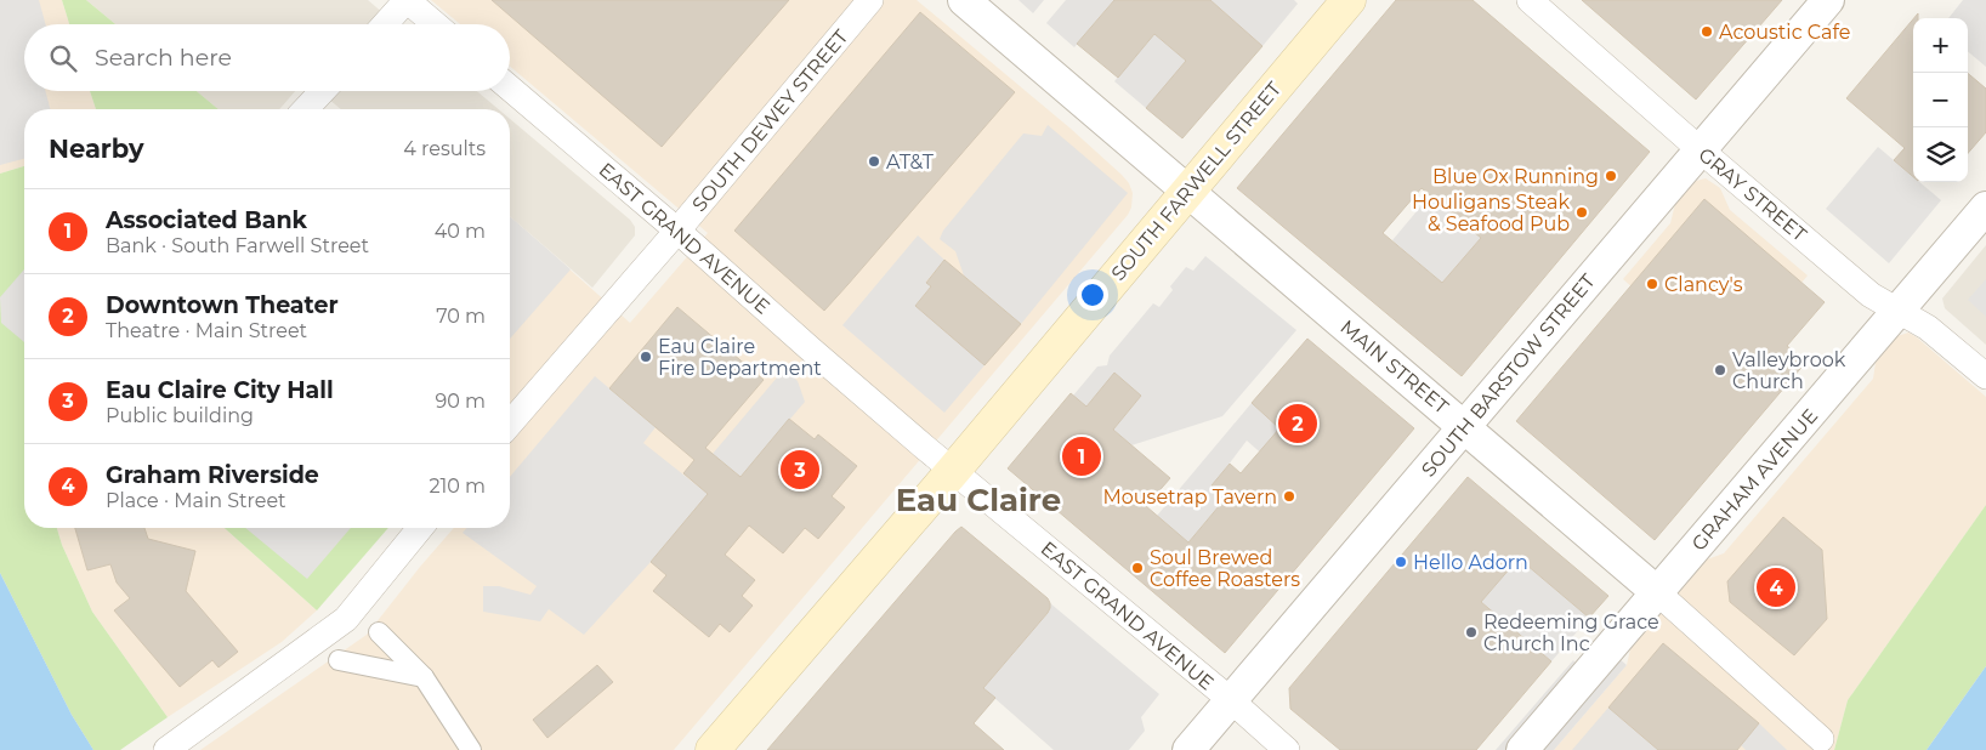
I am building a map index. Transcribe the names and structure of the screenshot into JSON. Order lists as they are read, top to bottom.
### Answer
{
  "streets": {
    "main road": ["SOUTH FARWELL STREET"],
    "street": [
      "SOUTH DEWEY STREET",
      "GRAY STREET",
      "EAST GRAND AVENUE",
      "MAIN STREET",
      "SOUTH BARSTOW STREET",
      "GRAHAM AVENUE"
    ]
  },
  "crossings": [
    ["SOUTH DEWEY STREET", "EAST GRAND AVENUE"],
    ["SOUTH FARWELL STREET", "EAST GRAND AVENUE"],
    ["SOUTH FARWELL STREET", "MAIN STREET"],
    ["GRAY STREET", "SOUTH BARSTOW STREET"],
    ["GRAY STREET", "GRAHAM AVENUE"],
    ["EAST GRAND AVENUE", "SOUTH BARSTOW STREET"],
    ["MAIN STREET", "SOUTH BARSTOW STREET"],
    ["MAIN STREET", "GRAHAM AVENUE"]
  ],
  "districts": ["Eau Claire"],
  "places": [
    "Acoustic Cafe",
    "AT&T",
    "Blue Ox Running",
    "Houligans Steak & Seafood Pub",
    "Clancy's",
    "Eau Claire Fire Department",
    "Valleybrook Church",
    "Mousetrap Tavern",
    "Hello Adorn",
    "Soul Brewed Coffee Roasters",
    "Redeeming Grace Church Inc"
  ],
  "page": {
    "map_buttons": ["+", "−"],
    "search": "Search here",
    "heading": ["Nearby", "4 results"],
    "list": [
      {
        "mark": "1",
        "name": "Associated Bank",
        "note": "Bank · South Farwell Street",
        "value": "40 m"
      },
      {
        "mark": "2",
        "name": "Downtown Theater",
        "note": "Theatre · Main Street",
        "value": "70 m"
      },
      {
        "mark": "3",
        "name": "Eau Claire City Hall",
        "note": "Public building",
        "value": "90 m"
      },
      {
        "mark": "4",
        "name": "Graham Riverside",
        "note": "Place · Main Street",
        "value": "210 m"
      }
    ],
    "pins": [
      "2",
      "1",
      "3",
      "4"
    ]
  }
}
